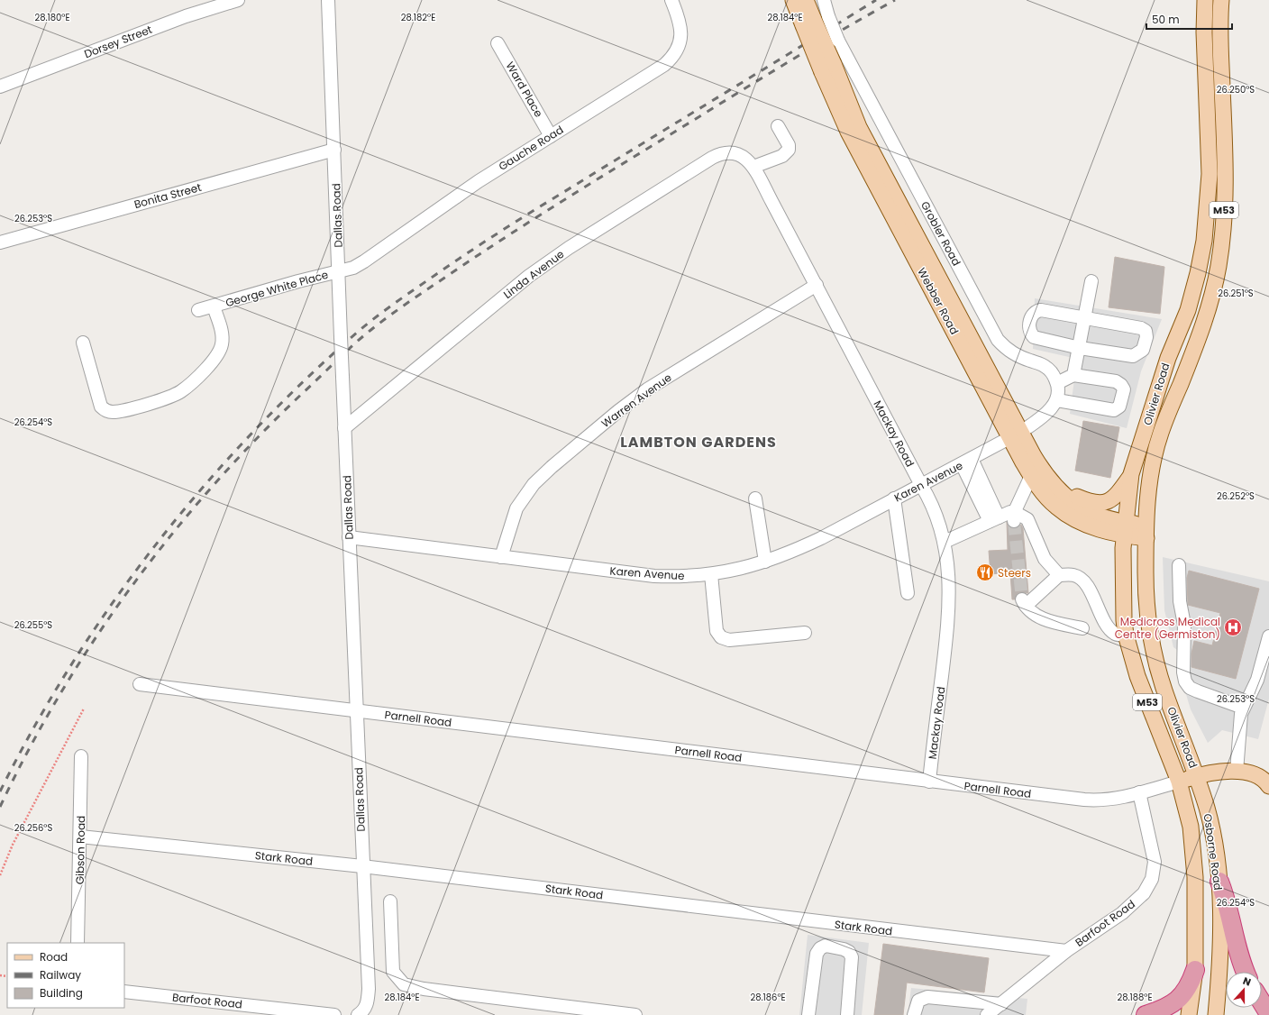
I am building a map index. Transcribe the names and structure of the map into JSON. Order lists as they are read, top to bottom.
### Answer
{
  "streets": {
    "main road": [
      "M53",
      "Webber Road",
      "Olivier Road",
      "Parnell Road",
      "Osborne Road"
    ],
    "street": [
      "Dorsey Street",
      "Ward Place",
      "Gauche Road",
      "Bonita Street",
      "Dallas Road",
      "Grobler Road",
      "Linda Avenue",
      "George White Place",
      "Warren Avenue",
      "Mackay Road",
      "Karen Avenue",
      "Gibson Road",
      "Stark Road",
      "Barfoot Road"
    ]
  },
  "crossings": [
    ["Ward Place", "Gauche Road"],
    ["Gauche Road", "Dallas Road"],
    ["Gauche Road", "George White Place"],
    ["Bonita Street", "Dallas Road"],
    ["Dallas Road", "Linda Avenue"],
    ["Dallas Road", "George White Place"],
    ["Dallas Road", "Karen Avenue"],
    ["Dallas Road", "Parnell Road"],
    ["Dallas Road", "Stark Road"],
    ["Grobler Road", "Webber Road"],
    ["Linda Avenue", "Mackay Road"],
    ["Webber Road", "Olivier Road"],
    ["Webber Road", "Karen Avenue"],
    ["Olivier Road", "Parnell Road"],
    ["Olivier Road", "Osborne Road"],
    ["Warren Avenue", "Mackay Road"],
    ["Warren Avenue", "Karen Avenue"],
    ["Mackay Road", "Karen Avenue"],
    ["Mackay Road", "Parnell Road"],
    ["Parnell Road", "Osborne Road"],
    ["Parnell Road", "Barfoot Road"],
    ["Gibson Road", "Stark Road"],
    ["Stark Road", "Barfoot Road"]
  ],
  "districts": ["LAMBTON GARDENS"],
  "places": {
    "restaurant": ["Steers"],
    "hospital": ["Medicross Medical Centre (Germiston)"]
  },
  "legend": ["Road", "Railway", "Building"],
  "scale_bar": "50 m",
  "north": "top",
  "coordinates": [
    "28.180°E",
    "28.182°E",
    "28.184°E",
    "26.250°S",
    "26.253°S",
    "26.251°S",
    "26.254°S",
    "26.252°S",
    "26.255°S",
    "26.256°S",
    "28.186°E",
    "28.188°E"
  ]
}
